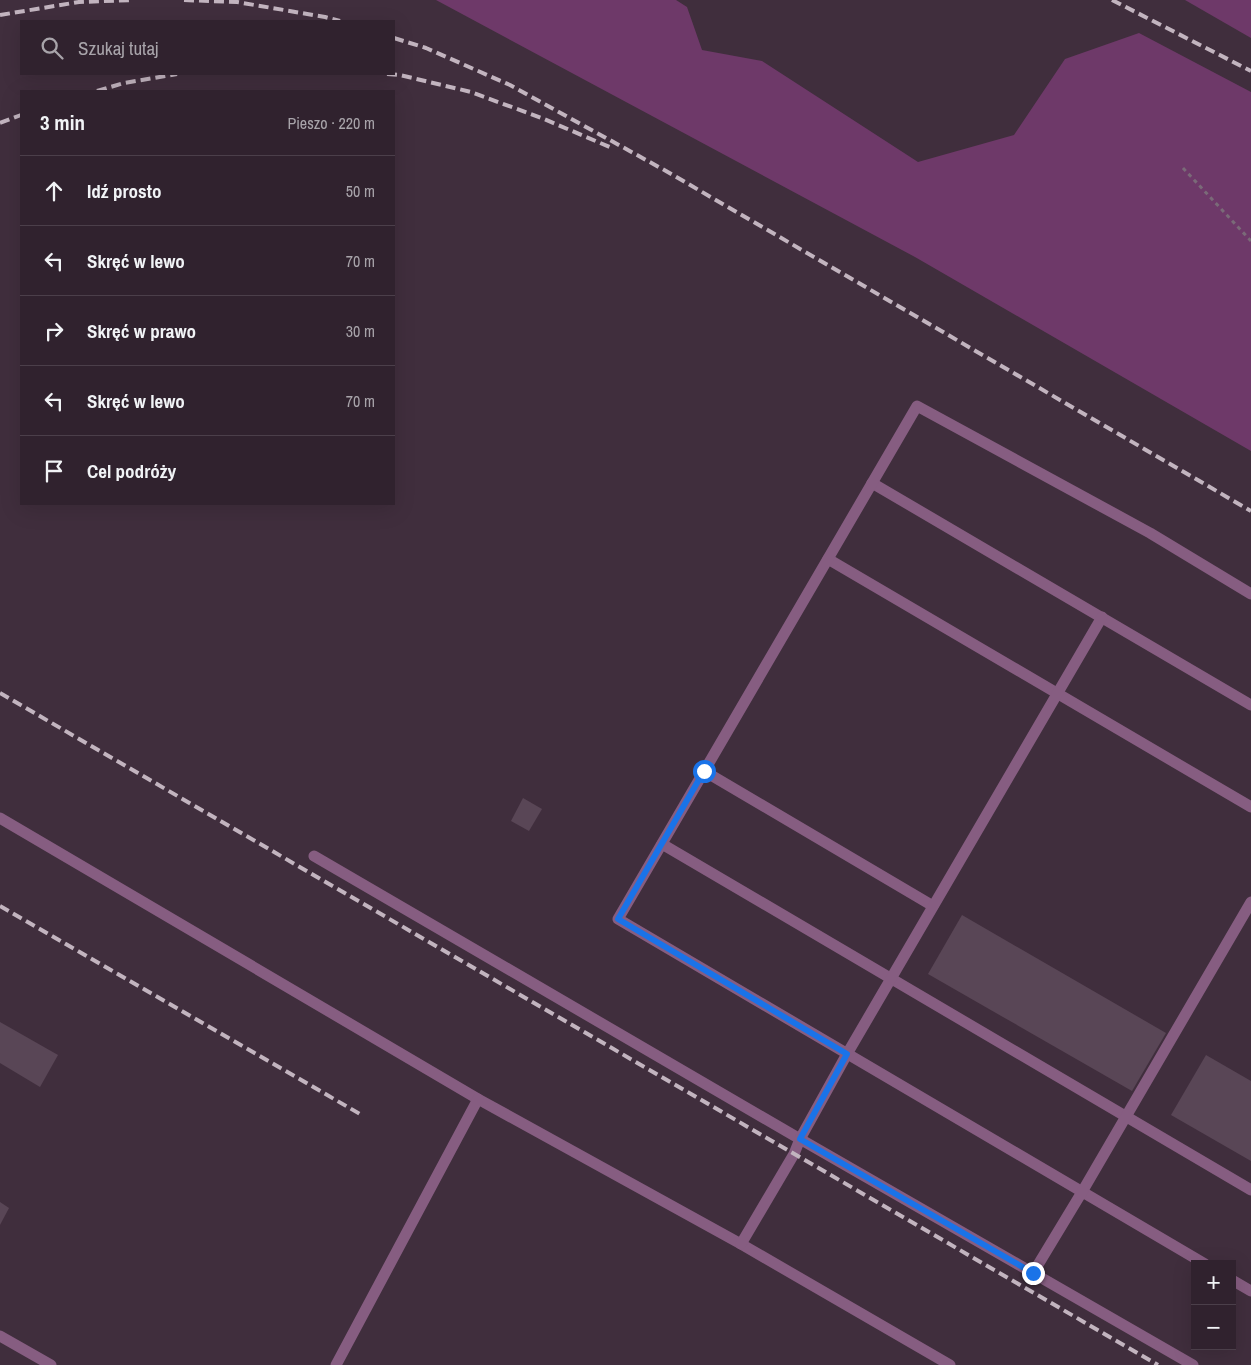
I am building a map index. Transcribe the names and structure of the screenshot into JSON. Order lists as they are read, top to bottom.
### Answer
{
  "page": {
    "search": "Szukaj tutaj",
    "heading": ["3 min", "Pieszo · 220 m"],
    "list": [
      ["Idź prosto", "50 m"],
      ["Skręć w lewo", "70 m"],
      ["Skręć w prawo", "30 m"],
      ["Skręć w lewo", "70 m"],
      "Cel podróży"
    ],
    "map_buttons": ["+", "−"]
  }
}
